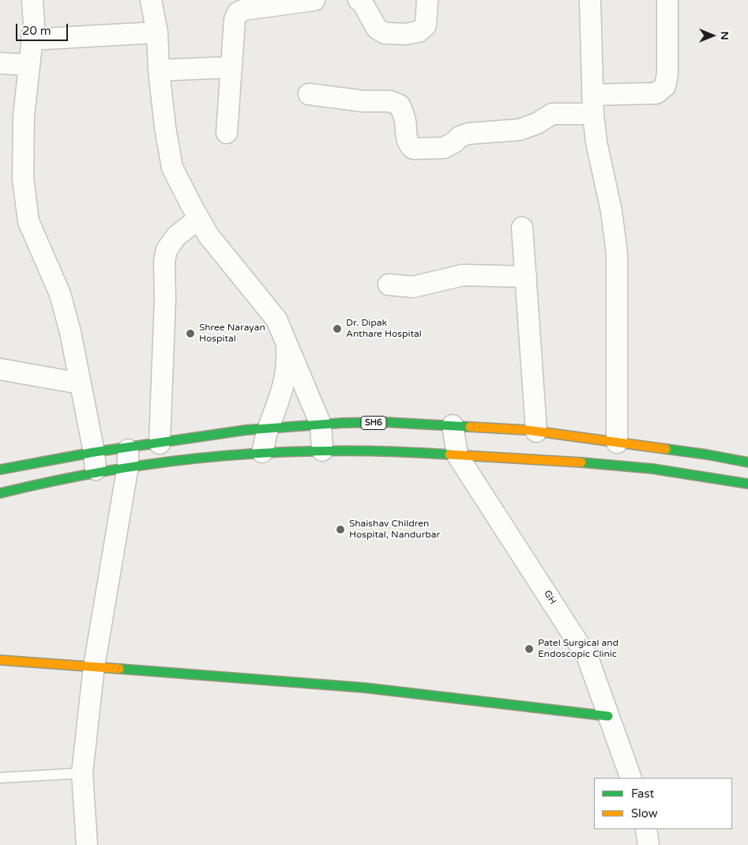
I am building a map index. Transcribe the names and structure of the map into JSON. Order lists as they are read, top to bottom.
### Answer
{
  "streets": {
    "main road": ["SH6"],
    "street": ["GH"]
  },
  "crossings": [
    ["SH6", "GH"]
  ],
  "places": [
    "Dr. Dipak Anthare Hospital",
    "Shree Narayan Hospital",
    "Shaishav Children Hospital, Nandurbar",
    "Patel Surgical and Endoscopic Clinic"
  ],
  "legend": ["Fast", "Slow"],
  "scale_bar": "20 m",
  "north": "right"
}
